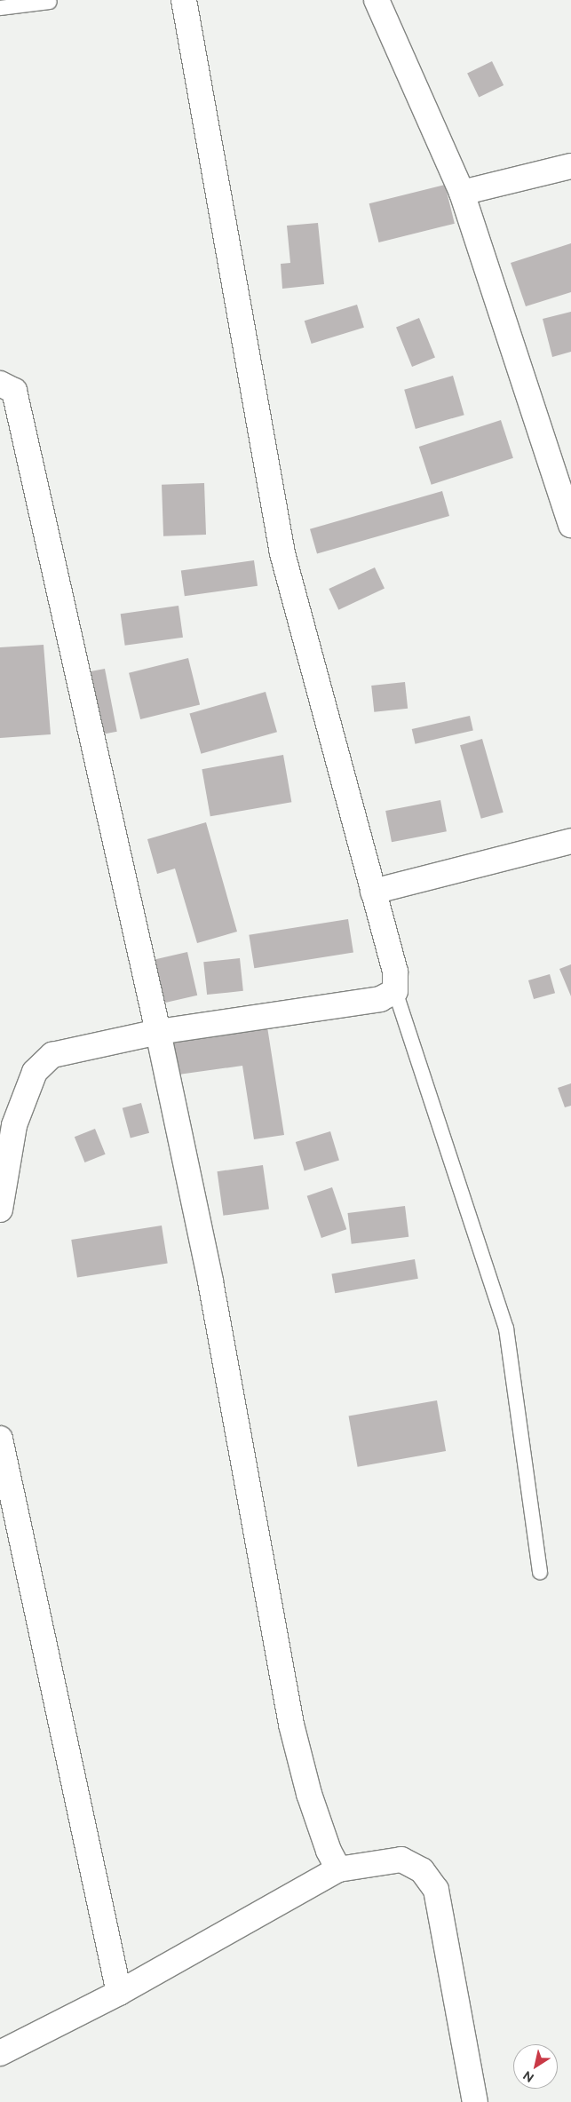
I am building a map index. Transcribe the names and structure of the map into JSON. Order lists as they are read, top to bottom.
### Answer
{
  "north": "bottom left"
}
